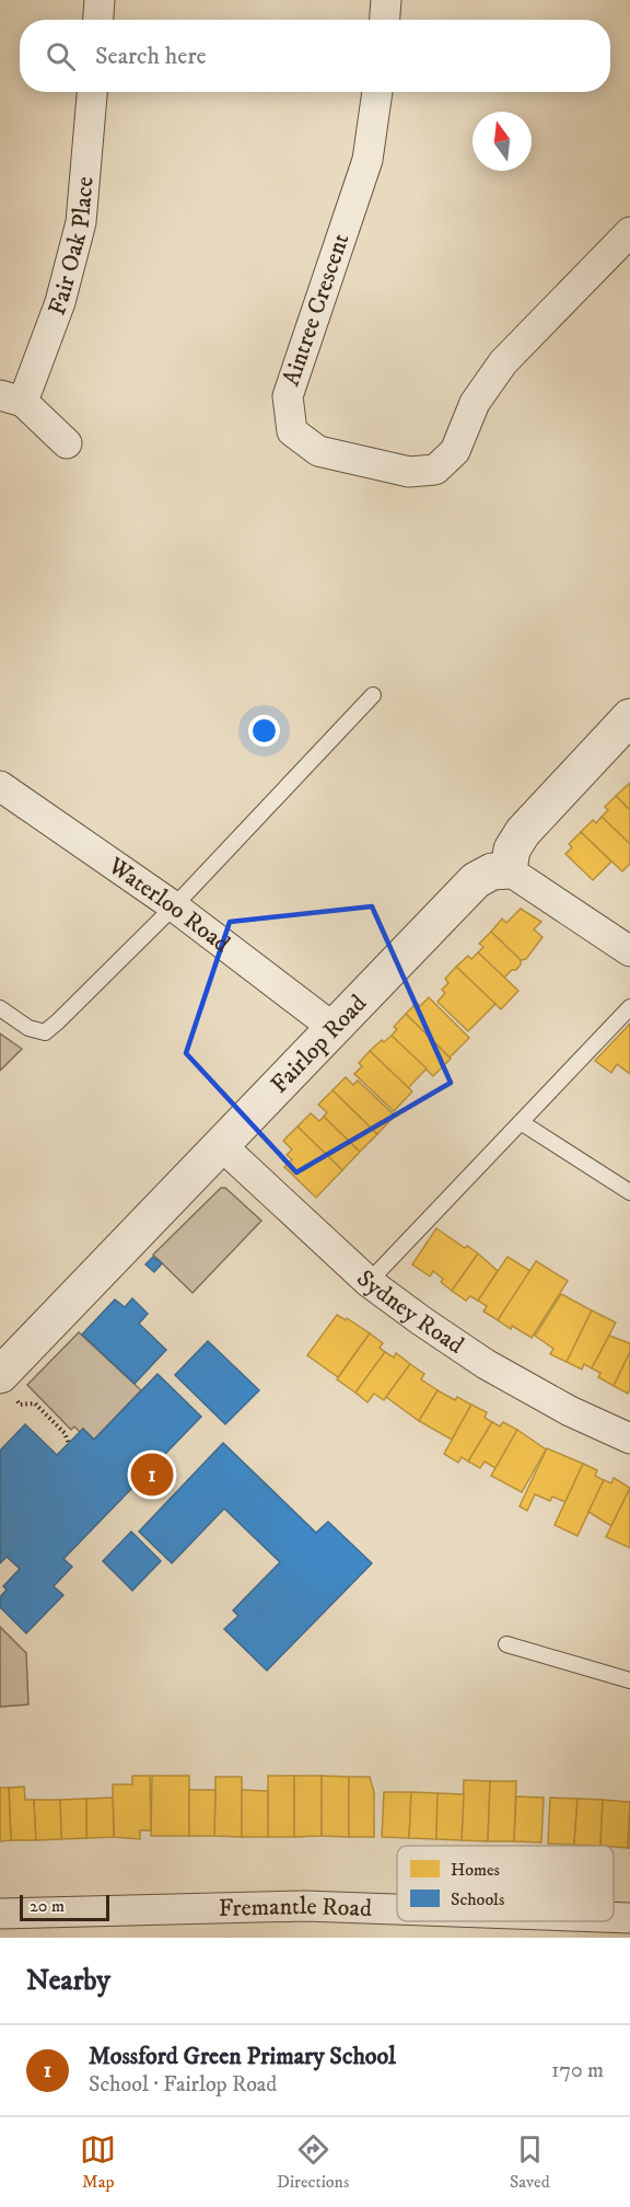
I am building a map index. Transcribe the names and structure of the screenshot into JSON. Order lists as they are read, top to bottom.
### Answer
{
  "streets": {
    "street": [
      "Fair Oak Place",
      "Aintree Crescent",
      "Waterloo Road",
      "Fairlop Road",
      "Sydney Road",
      "Fremantle Road"
    ]
  },
  "crossings": [
    ["Waterloo Road", "Fairlop Road"],
    ["Fairlop Road", "Sydney Road"]
  ],
  "legend": ["Homes", "Schools"],
  "scale_bar": "20 m",
  "north": "top",
  "page": {
    "search": "Search here",
    "pins": "1",
    "scale": "20 m",
    "heading": "Nearby",
    "list": [
      {
        "mark": "1",
        "name": "Mossford Green Primary School",
        "note": "School · Fairlop Road",
        "value": "170 m"
      }
    ],
    "nav": ["Map", "Directions", "Saved"]
  }
}
